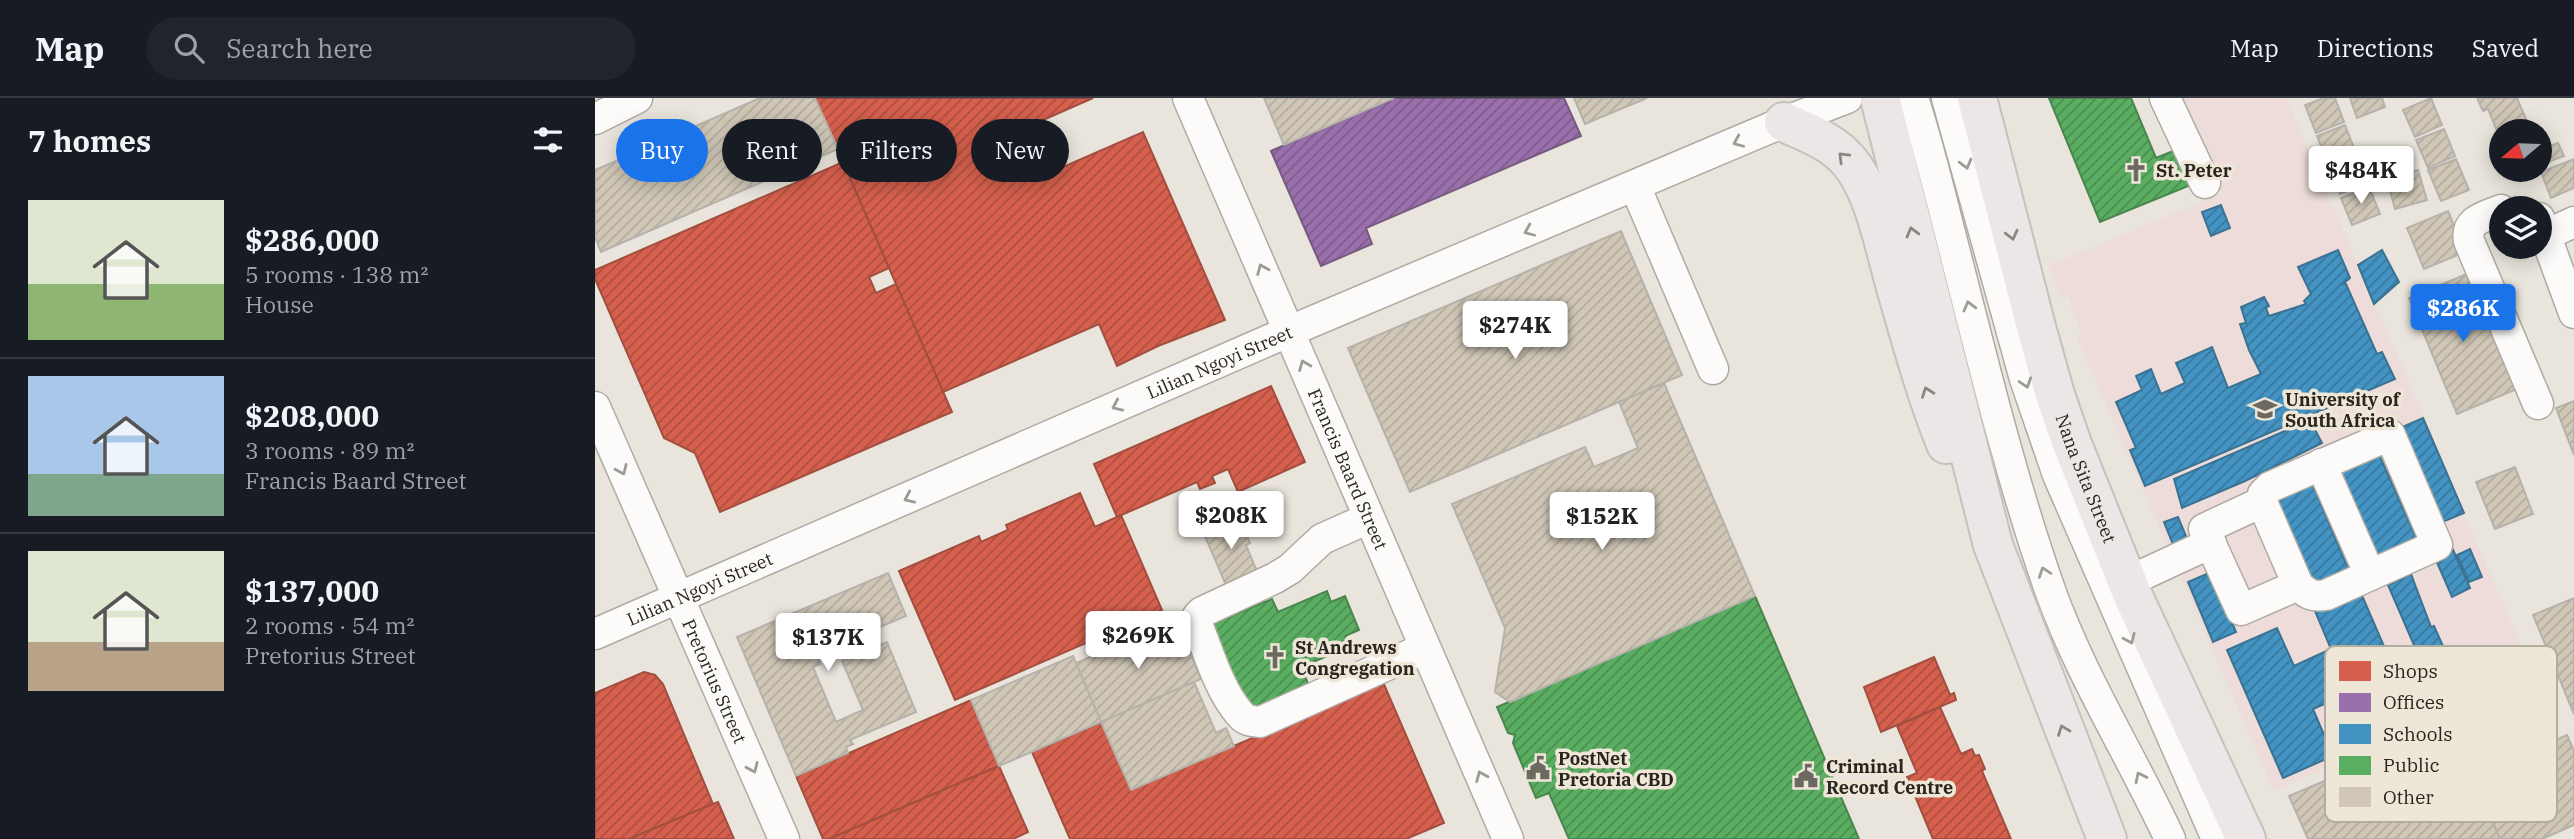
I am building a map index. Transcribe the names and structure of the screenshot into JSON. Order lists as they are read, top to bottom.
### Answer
{
  "streets": {
    "main road": ["Nana Sita Street"],
    "street": ["Lilian Ngoyi Street", "Francis Baard Street", "Pretorius Street"]
  },
  "crossings": [
    ["Lilian Ngoyi Street", "Francis Baard Street"],
    ["Lilian Ngoyi Street", "Pretorius Street"]
  ],
  "one_way": ["Lilian Ngoyi Street", "Francis Baard Street", "Pretorius Street"],
  "places": {
    "church": ["St. Peter", "St Andrews Congregation"],
    "school or university": ["University of South Africa"],
    "public building": ["PostNet Pretoria CBD", "Criminal Record Centre"]
  },
  "legend": [
    "Shops",
    "Offices",
    "Schools",
    "Public",
    "Other"
  ],
  "north": "left",
  "page": {
    "header": "Map",
    "search": "Search here",
    "nav": ["Map", "Directions", "Saved"],
    "heading": "7 homes",
    "chip": [
      "Buy",
      "Rent",
      "Filters",
      "New"
    ],
    "price": [
      "$484K",
      "$286K",
      "$274K",
      "$208K",
      "$152K",
      "$269K",
      "$137K"
    ],
    "list": [
      {
        "name": "$286,000",
        "note": "5 rooms · 138 m² · House"
      },
      {
        "name": "$208,000",
        "note": "3 rooms · 89 m² · Francis Baard Street"
      },
      {
        "name": "$137,000",
        "note": "2 rooms · 54 m² · Pretorius Street"
      }
    ]
  }
}
